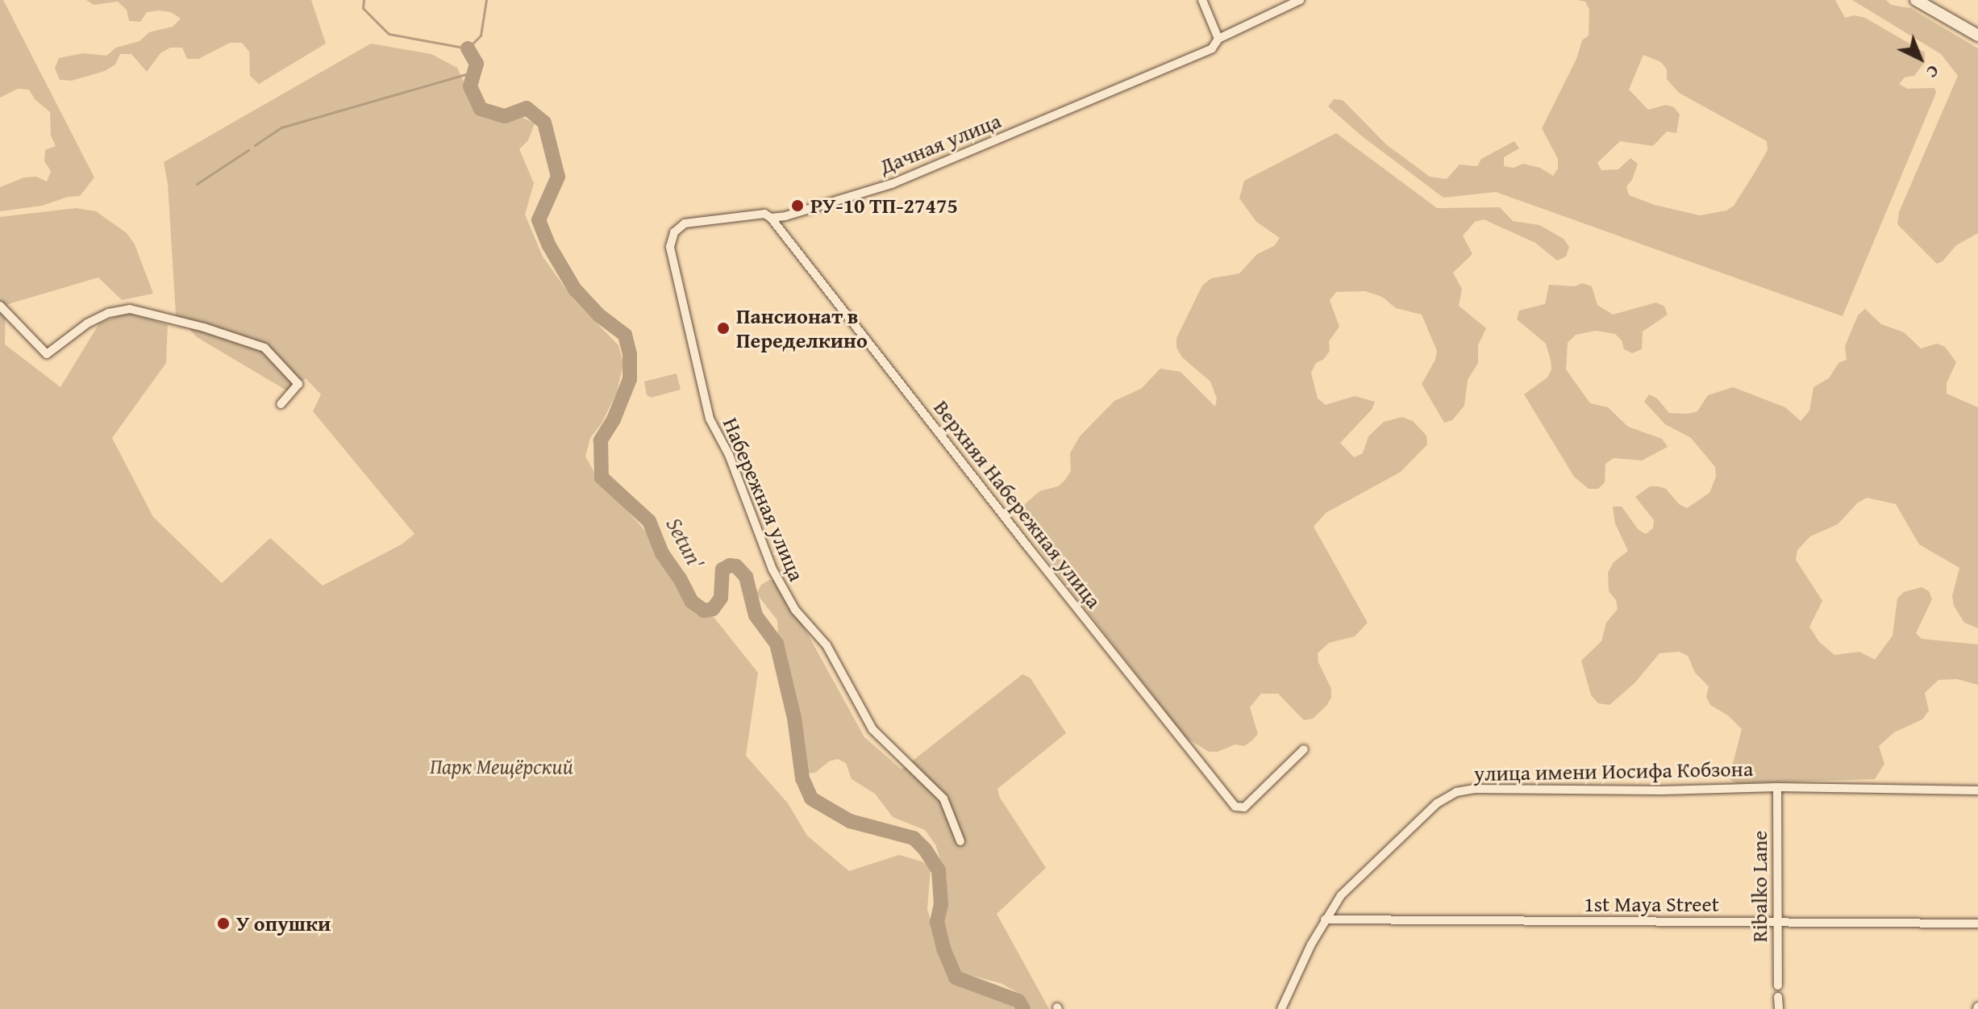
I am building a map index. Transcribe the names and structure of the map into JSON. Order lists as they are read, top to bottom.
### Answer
{
  "streets": {
    "street": [
      "Дачная улица",
      "Набережная улица",
      "Верхняя Набережная улица",
      "улица имени Иосифа Кобзона",
      "Ribalko Lane",
      "1st Maya Street"
    ]
  },
  "crossings": [
    ["Дачная улица", "Набережная улица"],
    ["Дачная улица", "Верхняя Набережная улица"],
    ["улица имени Иосифа Кобзона", "Ribalko Lane"],
    ["улица имени Иосифа Кобзона", "1st Maya Street"],
    ["Ribalko Lane", "1st Maya Street"]
  ],
  "water": ["Setun'"],
  "parks": ["Парк Мещёрский"],
  "places": ["РУ-10 ТП-27475", "Пансионат в Переделкино", "У опушки"],
  "north": "bottom right"
}
